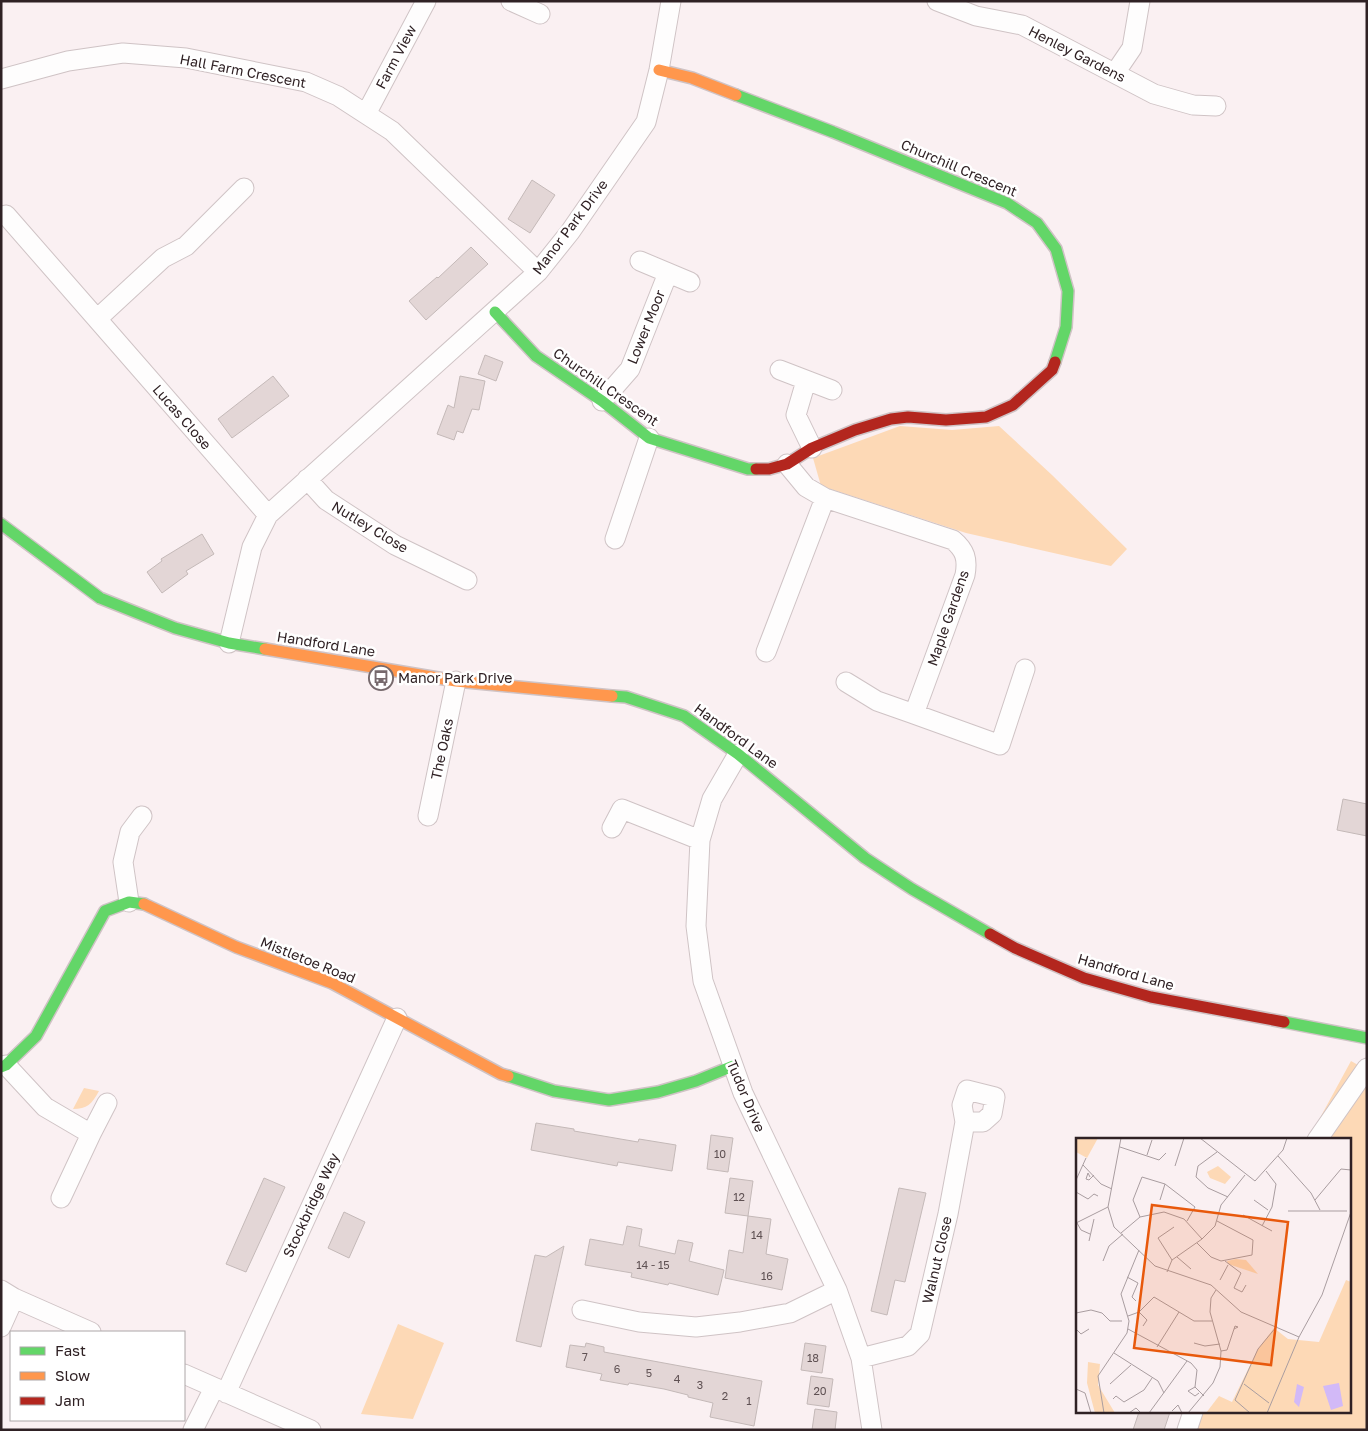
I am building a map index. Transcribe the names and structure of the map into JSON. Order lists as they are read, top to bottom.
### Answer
{
  "streets": {
    "street": [
      "Henley Gardens",
      "Farm View",
      "Hall Farm Crescent",
      "Churchill Crescent",
      "Manor Park Drive",
      "Lower Moor",
      "Lucas Close",
      "Nutley Close",
      "Maple Gardens",
      "Handford Lane",
      "The Oaks",
      "Mistletoe Road",
      "Tudor Drive",
      "Stockbridge Way",
      "Walnut Close"
    ]
  },
  "crossings": [
    ["Farm View", "Hall Farm Crescent"],
    ["Hall Farm Crescent", "Manor Park Drive"],
    ["Churchill Crescent", "Manor Park Drive"],
    ["Churchill Crescent", "Lower Moor"],
    ["Churchill Crescent", "Maple Gardens"],
    ["Manor Park Drive", "Lucas Close"],
    ["Manor Park Drive", "Nutley Close"],
    ["Manor Park Drive", "Handford Lane"],
    ["Handford Lane", "The Oaks"],
    ["Handford Lane", "Tudor Drive"],
    ["Mistletoe Road", "Tudor Drive"],
    ["Mistletoe Road", "Stockbridge Way"],
    ["Tudor Drive", "Walnut Close"]
  ],
  "places": {
    "bus stop": ["Manor Park Drive"]
  },
  "house_numbers": [
    "10",
    "12",
    "14",
    "14 - 15",
    "16",
    "7",
    "18",
    "6",
    "5",
    "4",
    "3",
    "20",
    "2",
    "1"
  ],
  "legend": ["Fast", "Slow", "Jam"]
}
